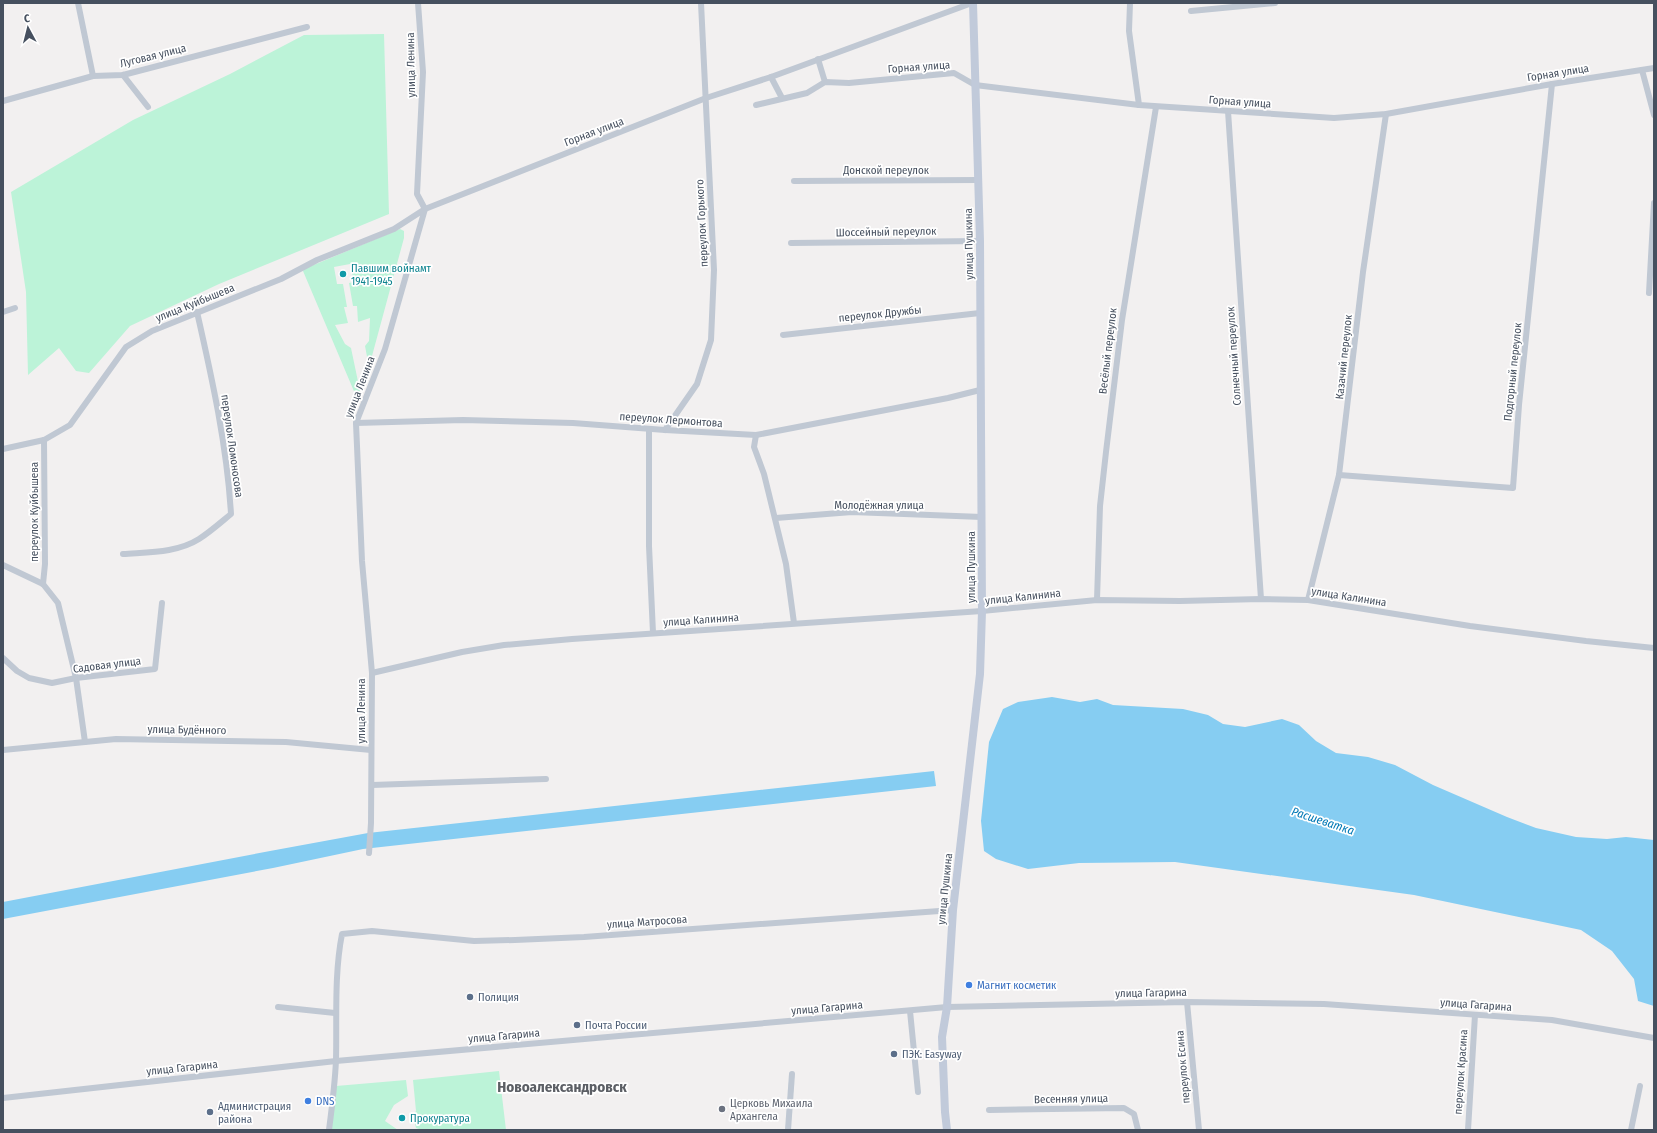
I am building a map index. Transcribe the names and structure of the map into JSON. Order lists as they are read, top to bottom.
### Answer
{
  "streets": {
    "main road": ["улица Пушкина"],
    "street": [
      "Луговая улица",
      "улица Ленина",
      "Горная улица",
      "Донской переулок",
      "переулок Горького",
      "Шоссейный переулок",
      "улица Куйбышева",
      "переулок Дружбы",
      "Весёлый переулок",
      "Солнечный переулок",
      "Казачий переулок",
      "Подгорный переулок",
      "переулок Лермонтова",
      "переулок Ломоносова",
      "Молодёжная улица",
      "переулок Куйбышева",
      "улица Калинина",
      "Садовая улица",
      "улица Будённого",
      "улица Матросова",
      "улица Гагарина",
      "переулок Есина",
      "переулок Красина",
      "Весенняя улица"
    ]
  },
  "crossings": [
    ["улица Ленина", "Горная улица"],
    ["улица Ленина", "улица Куйбышева"],
    ["улица Ленина", "переулок Лермонтова"],
    ["улица Ленина", "улица Калинина"],
    ["улица Ленина", "улица Будённого"],
    ["Горная улица", "переулок Горького"],
    ["Горная улица", "улица Пушкина"],
    ["Горная улица", "улица Куйбышева"],
    ["Горная улица", "Весёлый переулок"],
    ["Горная улица", "Солнечный переулок"],
    ["Горная улица", "Казачий переулок"],
    ["Горная улица", "Подгорный переулок"],
    ["Донской переулок", "улица Пушкина"],
    ["переулок Горького", "переулок Лермонтова"],
    ["Шоссейный переулок", "улица Пушкина"],
    ["улица Пушкина", "переулок Дружбы"],
    ["улица Пушкина", "переулок Лермонтова"],
    ["улица Пушкина", "Молодёжная улица"],
    ["улица Пушкина", "улица Калинина"],
    ["улица Пушкина", "улица Матросова"],
    ["улица Пушкина", "улица Гагарина"],
    ["улица Куйбышева", "переулок Ломоносова"],
    ["улица Куйбышева", "переулок Куйбышева"],
    ["Весёлый переулок", "улица Калинина"],
    ["Солнечный переулок", "улица Калинина"],
    ["Казачий переулок", "Подгорный переулок"],
    ["Казачий переулок", "улица Калинина"],
    ["улица Гагарина", "переулок Есина"],
    ["улица Гагарина", "переулок Красина"]
  ],
  "districts": ["Новоалександровск"],
  "water": ["Расшеватка"],
  "places": [
    "Павшим войнамт 1941-1945",
    "Магнит косметик",
    "Полиция",
    "Почта России",
    "ПЭК: Easyway",
    "DNS",
    "Церковь Михаила Архангела",
    "Администрация района",
    "Прокуратура"
  ],
  "north": "top"
}
